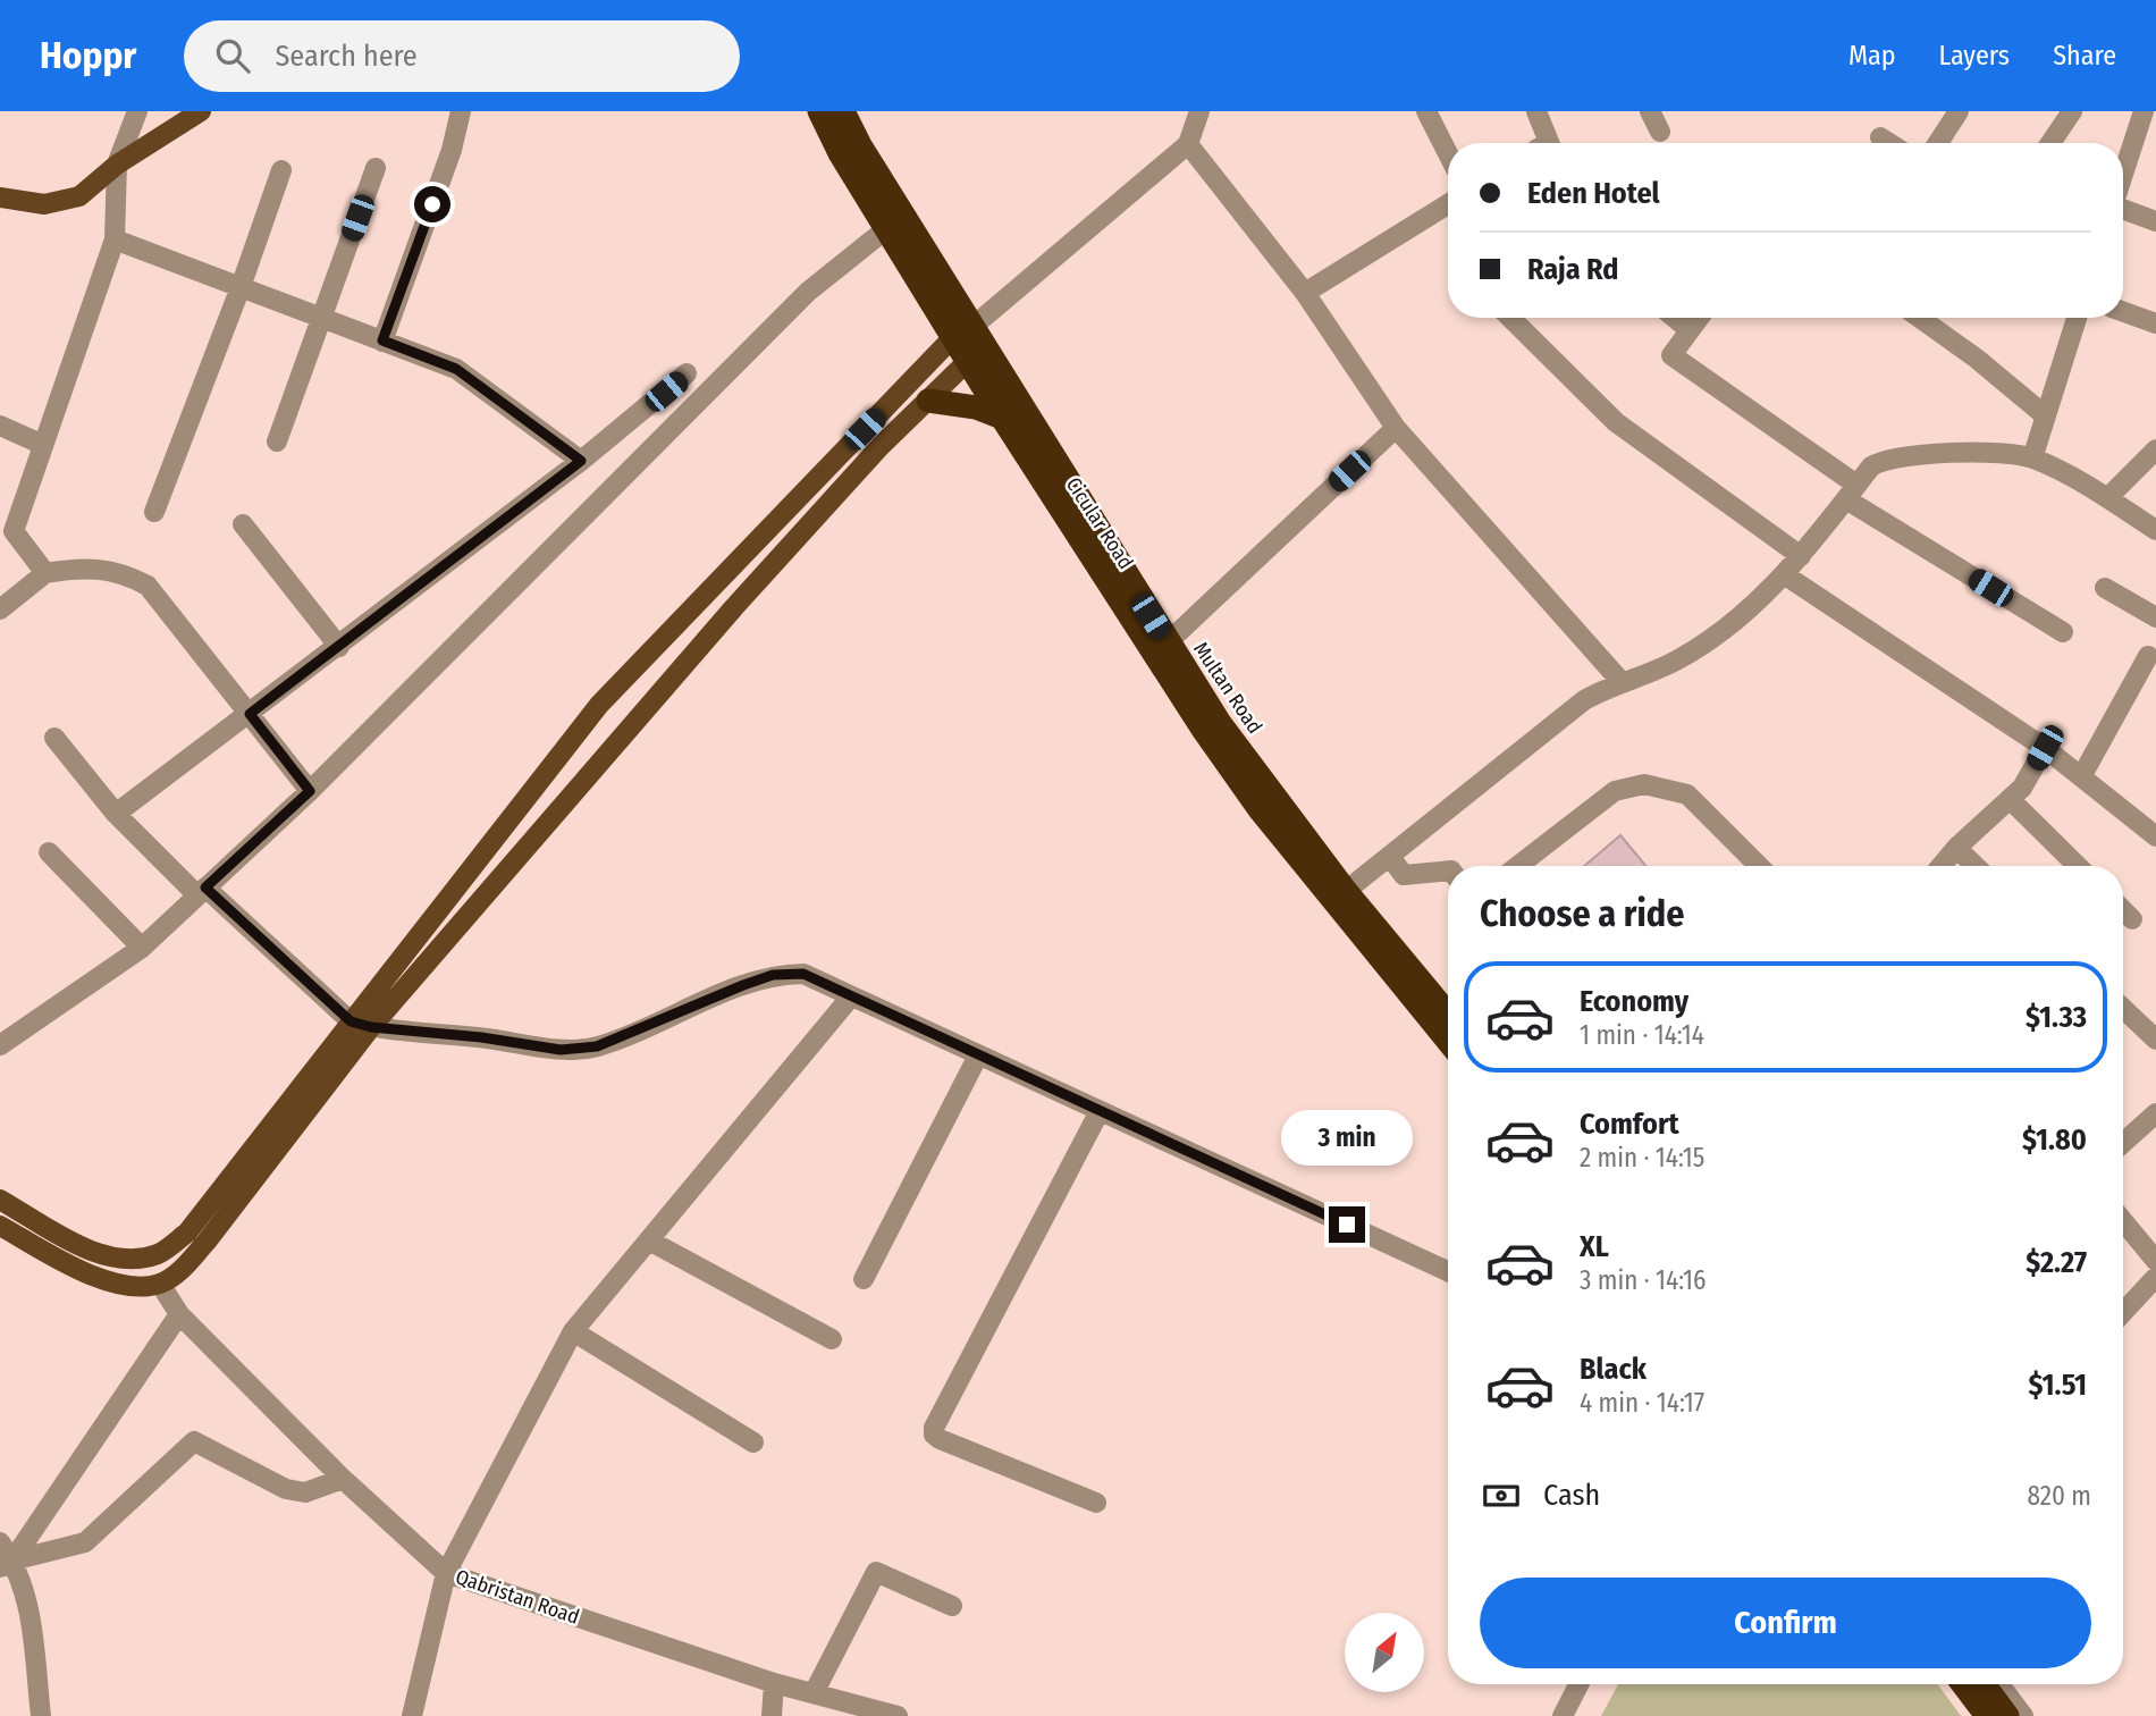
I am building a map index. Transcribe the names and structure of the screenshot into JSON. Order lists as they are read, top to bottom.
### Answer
{
  "streets": {
    "highway": ["Cicular Road", "Multan Road"],
    "street": ["Qabristan Road"]
  },
  "crossings": [
    ["Cicular Road", "Multan Road"]
  ],
  "north": "top right",
  "page": {
    "header": "Hoppr",
    "search": "Search here",
    "nav": ["Map", "Layers", "Share"],
    "banner": ["Eden Hotel", "Raja Rd"],
    "heading": "Choose a ride",
    "list": [
      {
        "name": "Economy",
        "note": "1 min · 14:14",
        "value": "$1.33"
      },
      {
        "name": "Comfort",
        "note": "2 min · 14:15",
        "value": "$1.80"
      },
      {
        "name": "XL",
        "note": "3 min · 14:16",
        "value": "$2.27"
      },
      {
        "name": "Black",
        "note": "4 min · 14:17",
        "value": "$1.51"
      }
    ],
    "bubble": "3 min",
    "pay": ["Cash", "820 m"],
    "buttons": "Confirm"
  }
}
